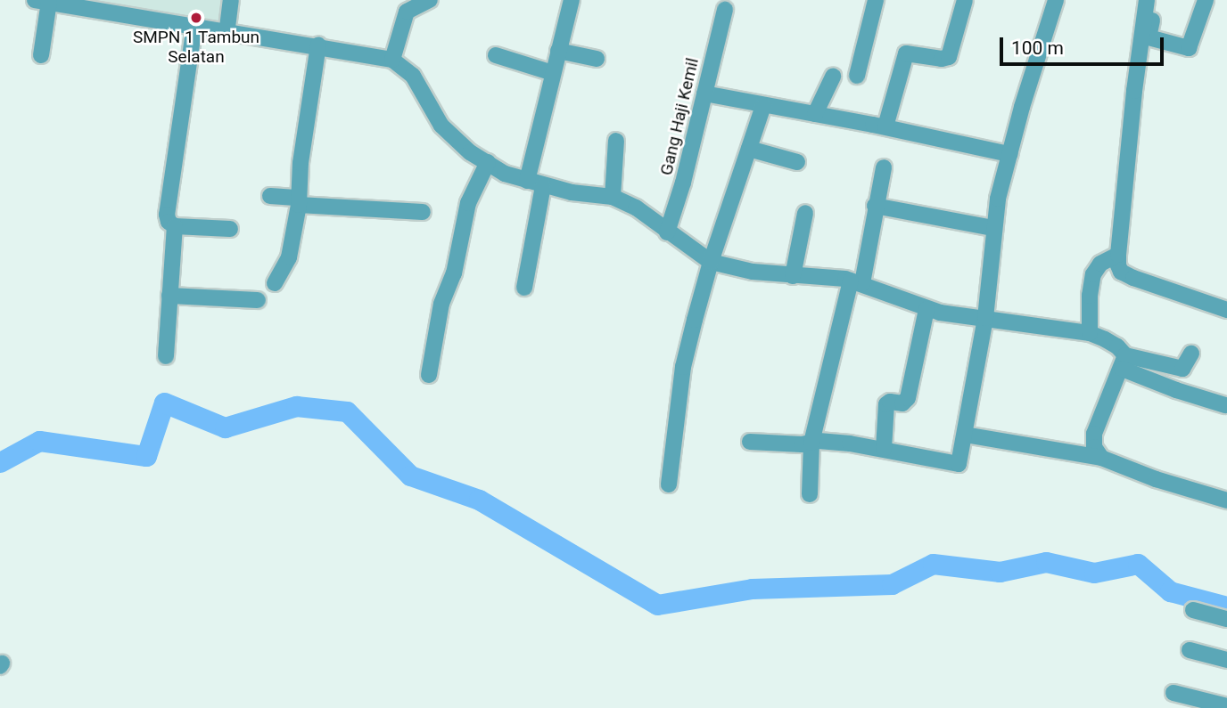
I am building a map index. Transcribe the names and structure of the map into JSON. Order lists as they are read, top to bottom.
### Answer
{
  "streets": {
    "street": ["Gang Haji Kemil"]
  },
  "places": ["SMPN 1 Tambun Selatan"],
  "scale_bar": "100 m"
}
